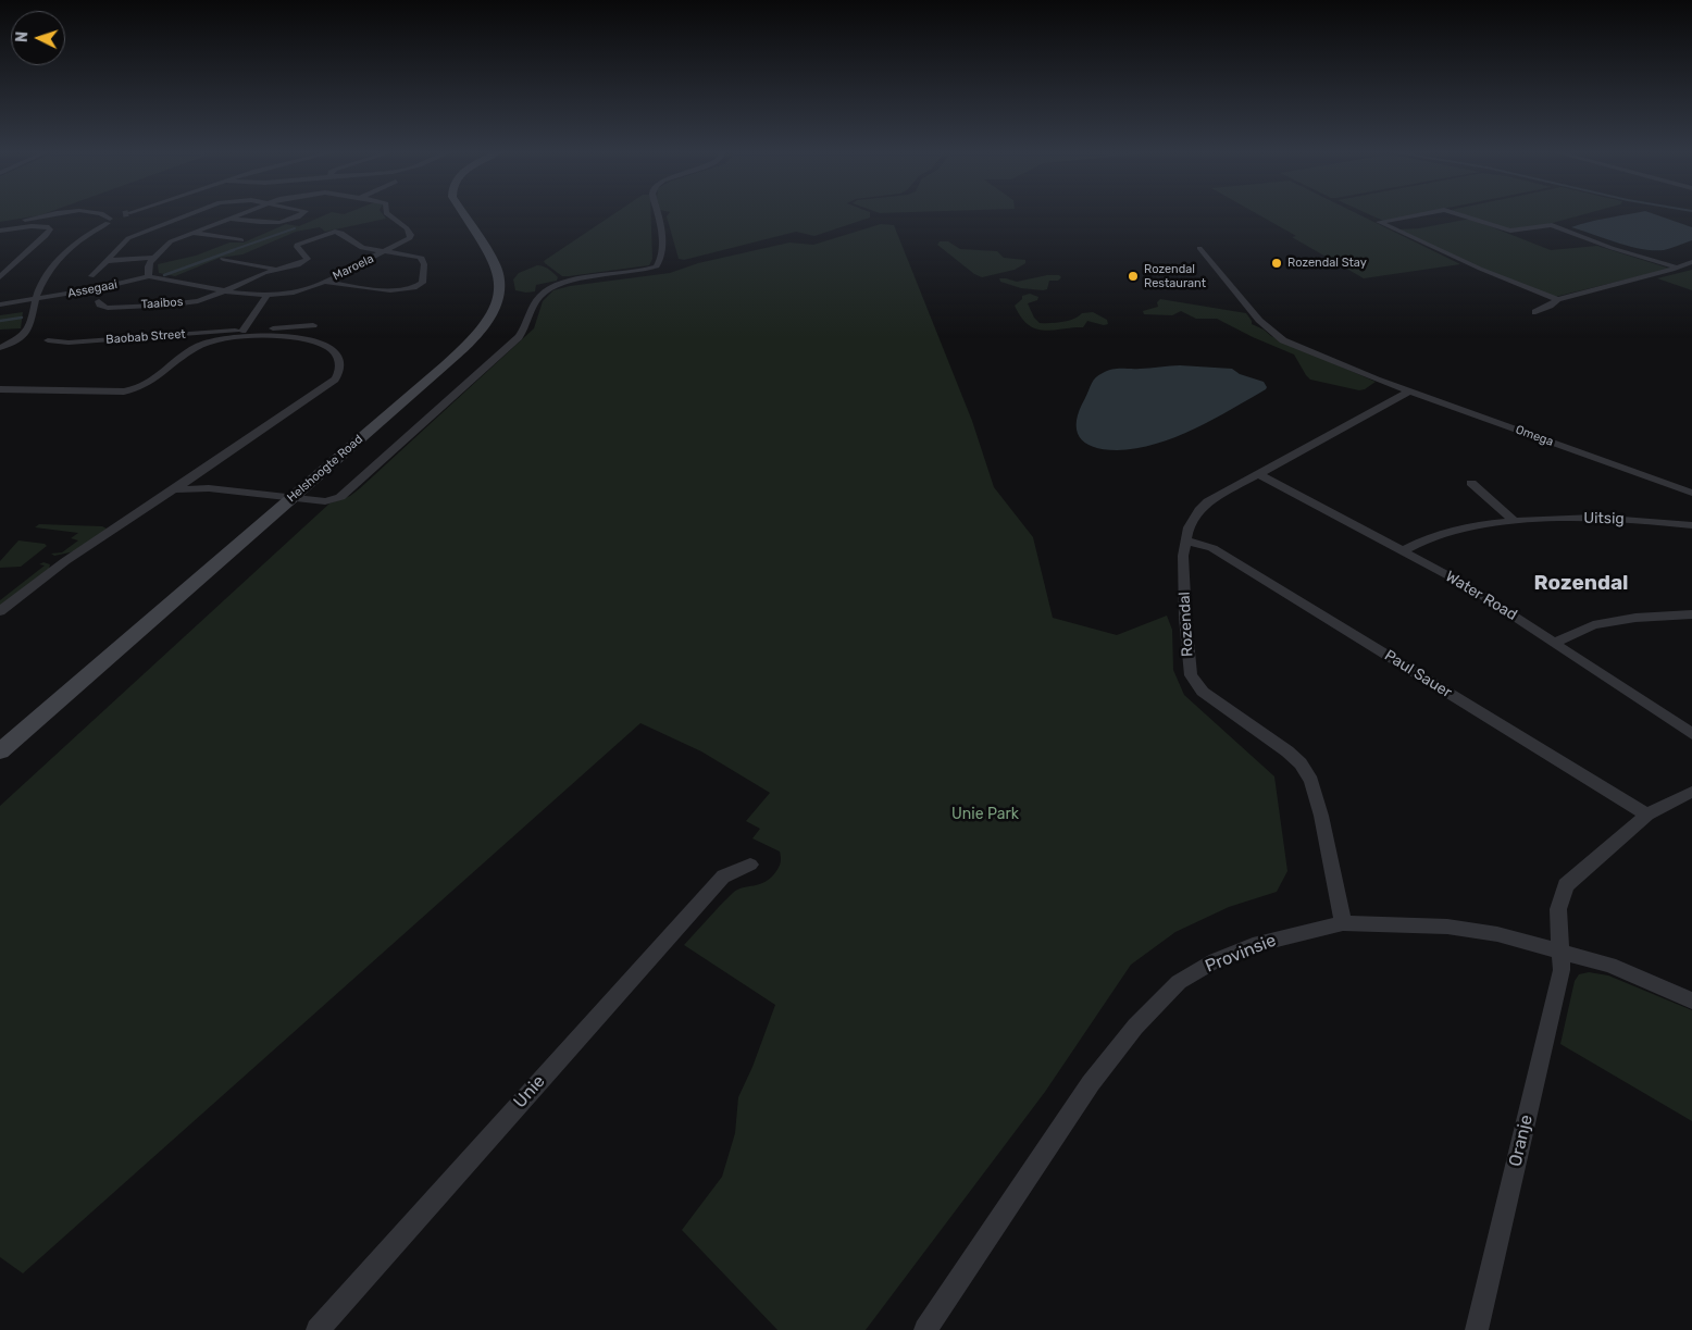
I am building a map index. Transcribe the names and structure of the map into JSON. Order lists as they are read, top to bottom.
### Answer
{
  "streets": {
    "main road": ["Helshoogte Road"],
    "street": [
      "Maroela",
      "Assegaai",
      "Taaibos",
      "Baobab Street",
      "Omega",
      "Uitsig",
      "Water Road",
      "Rozendal",
      "Paul Sauer",
      "Provinsie",
      "Unie",
      "Oranje"
    ]
  },
  "crossings": [
    ["Maroela", "Assegaai"],
    ["Maroela", "Taaibos"],
    ["Omega", "Rozendal"],
    ["Uitsig", "Water Road"],
    ["Water Road", "Rozendal"],
    ["Rozendal", "Paul Sauer"],
    ["Rozendal", "Provinsie"],
    ["Paul Sauer", "Oranje"],
    ["Provinsie", "Oranje"]
  ],
  "districts": ["Rozendal"],
  "parks": ["Unie Park"],
  "places": ["Rozendal Stay", "Rozendal Restaurant"],
  "north": "left"
}
